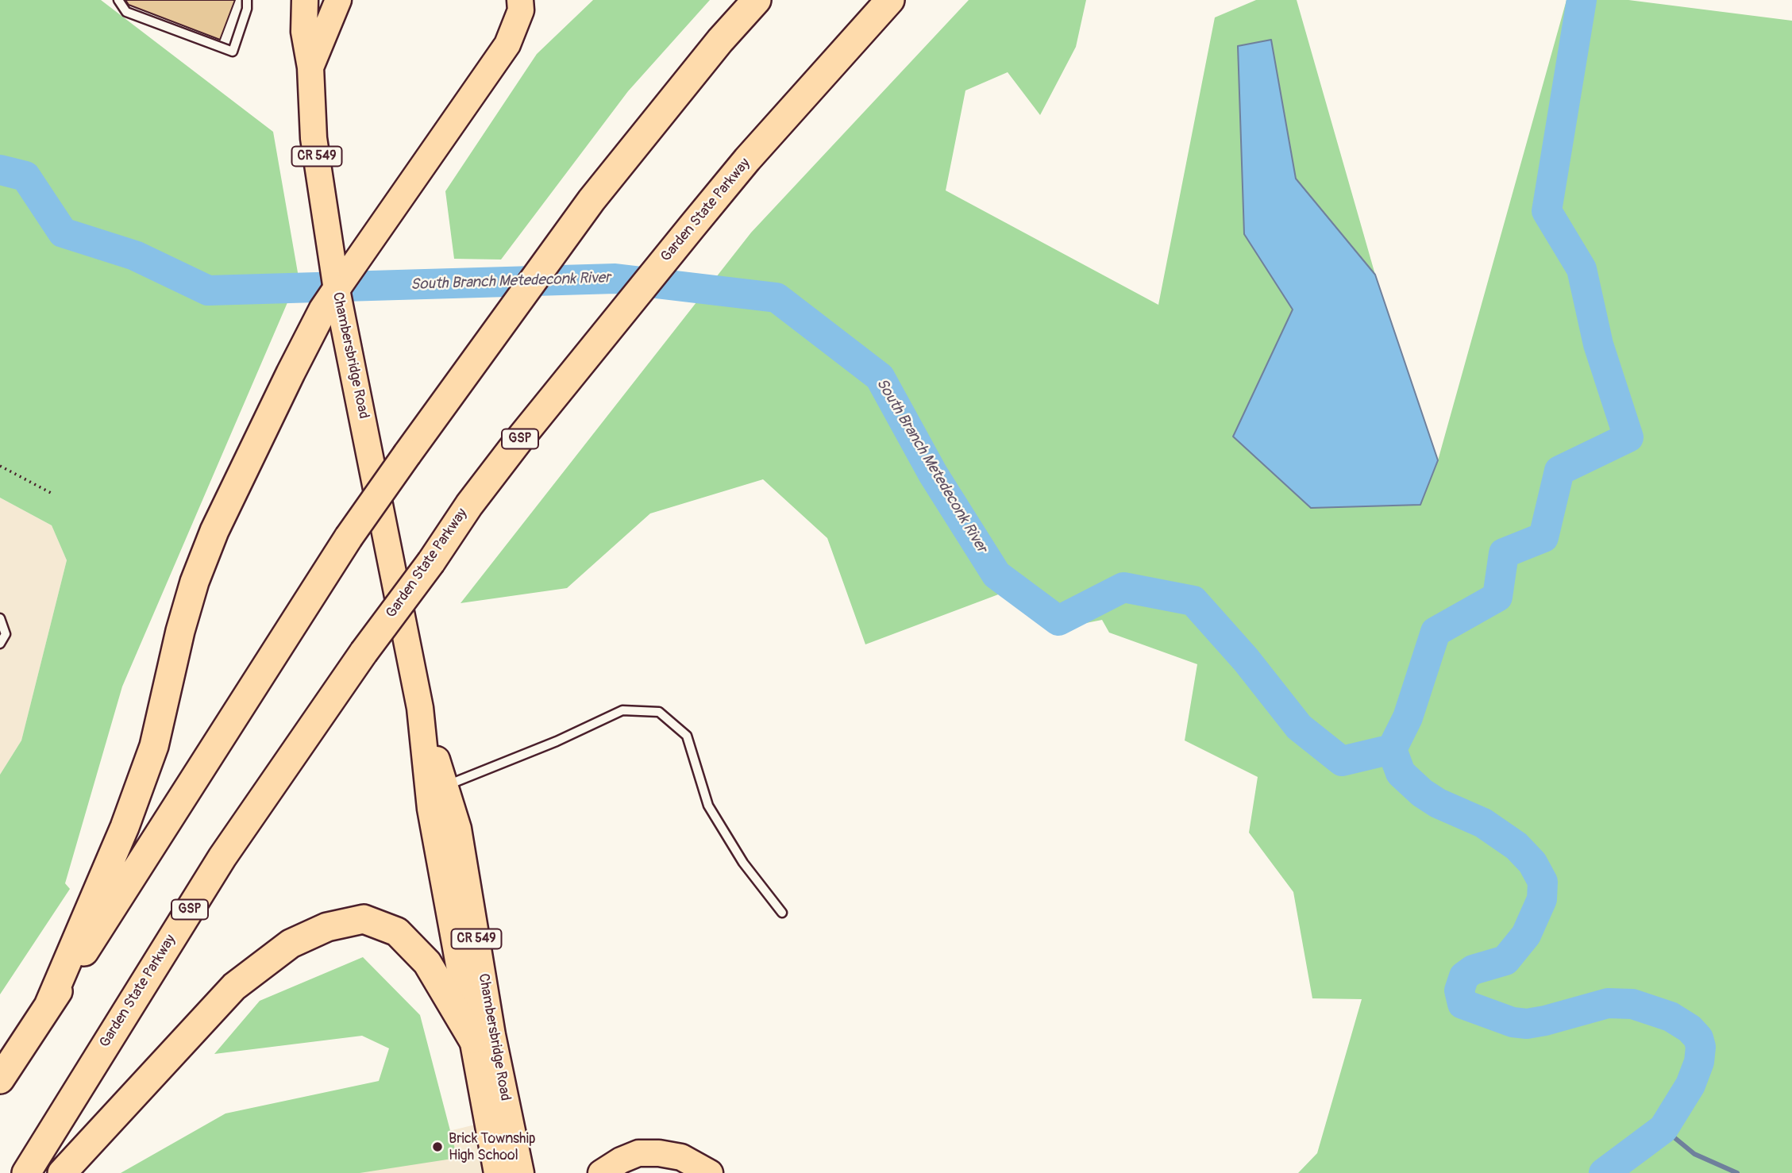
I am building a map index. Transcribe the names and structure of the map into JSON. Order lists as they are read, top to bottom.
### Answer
{
  "streets": {
    "highway": ["Garden State Parkway", "GSP"],
    "main road": ["CR 549", "Chambersbridge Road"]
  },
  "water": ["South Branch Metedeconk River"],
  "places": ["Brick Township High School"]
}
